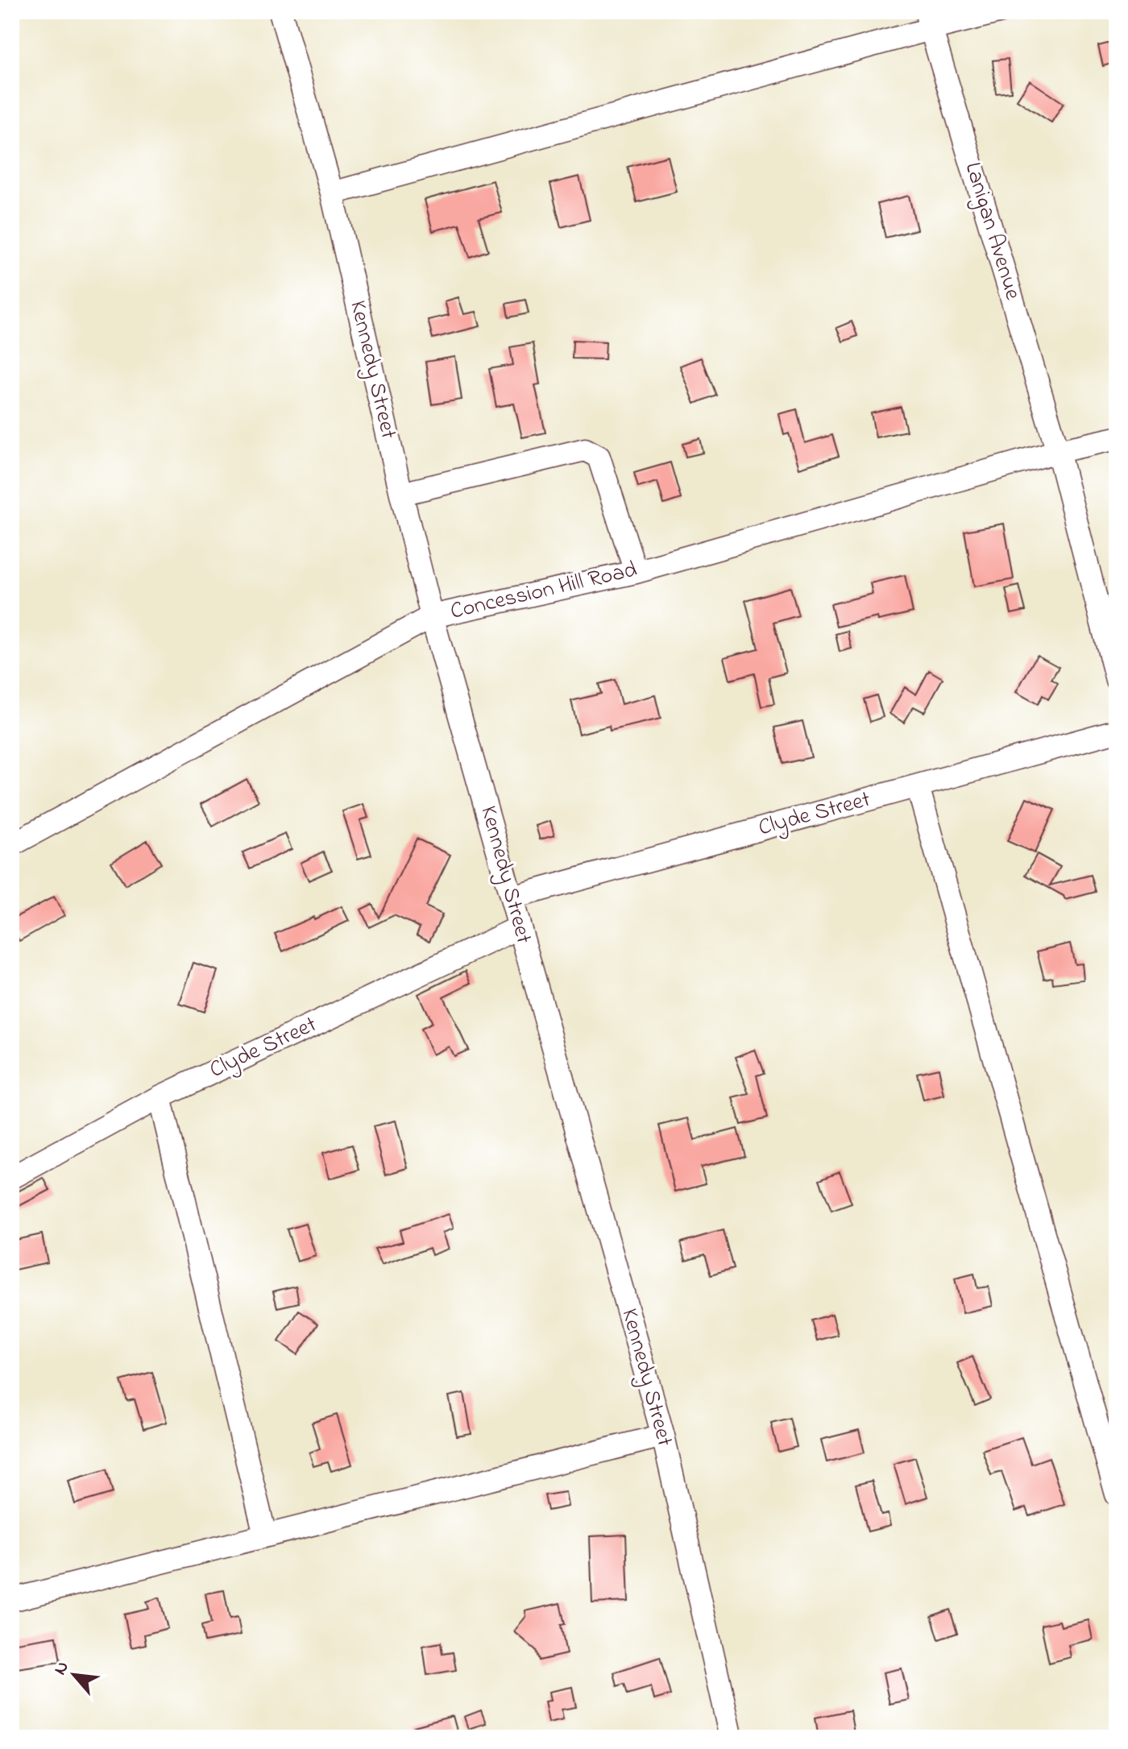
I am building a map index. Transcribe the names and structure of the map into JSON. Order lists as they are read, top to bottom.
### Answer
{
  "streets": {
    "street": [
      "Lanigan Avenue",
      "Kennedy Street",
      "Concession Hill Road",
      "Clyde Street"
    ]
  },
  "crossings": [
    ["Lanigan Avenue", "Concession Hill Road"],
    ["Kennedy Street", "Concession Hill Road"],
    ["Kennedy Street", "Clyde Street"]
  ],
  "north": "top left"
}
